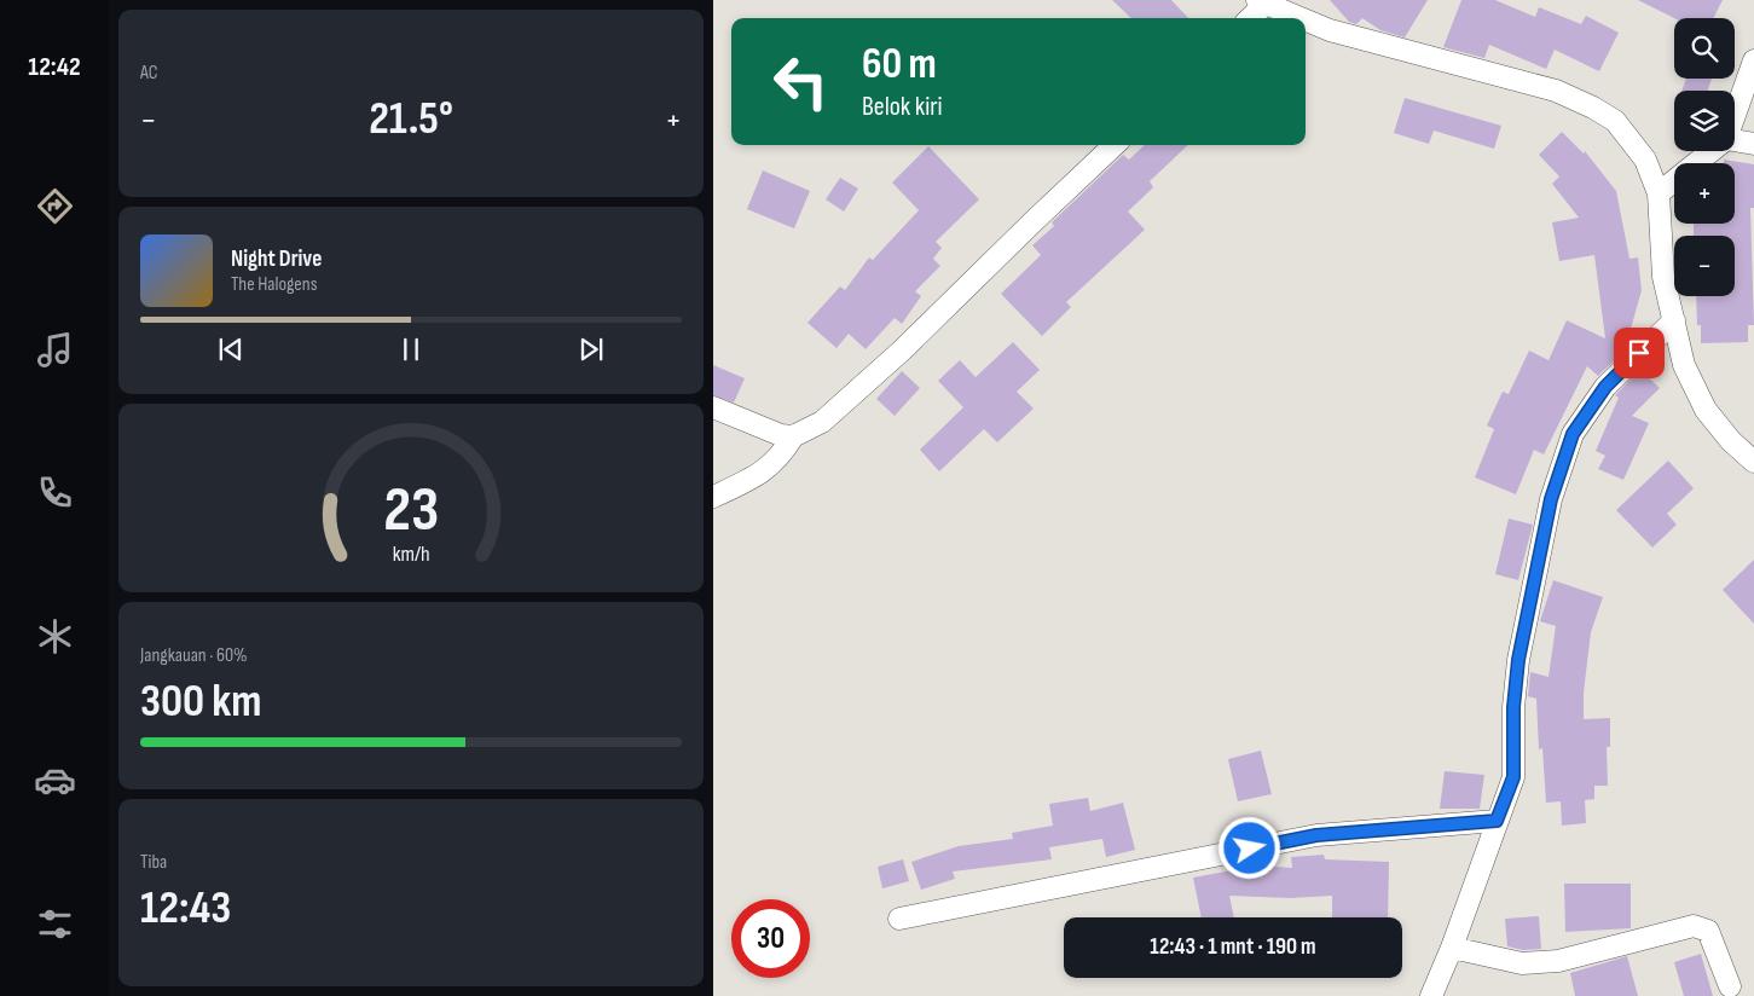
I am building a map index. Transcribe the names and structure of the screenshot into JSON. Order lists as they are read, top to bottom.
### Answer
{
  "page": {
    "tabs": "12:42",
    "tile": [
      "AC",
      ["Jangkauan · 60%", "300 km"],
      ["Tiba", "12:43"]
    ],
    "map_buttons": ["+", "−"],
    "turn": ["60 m", "Belok kiri"],
    "heat": ["−", "21.5°", "+"],
    "song": ["Night Drive", "The Halogens"],
    "limit": "30",
    "trip": "12:43 · 1 mnt · 190 m",
    "gauge": ["23", "km/h"]
  }
}
